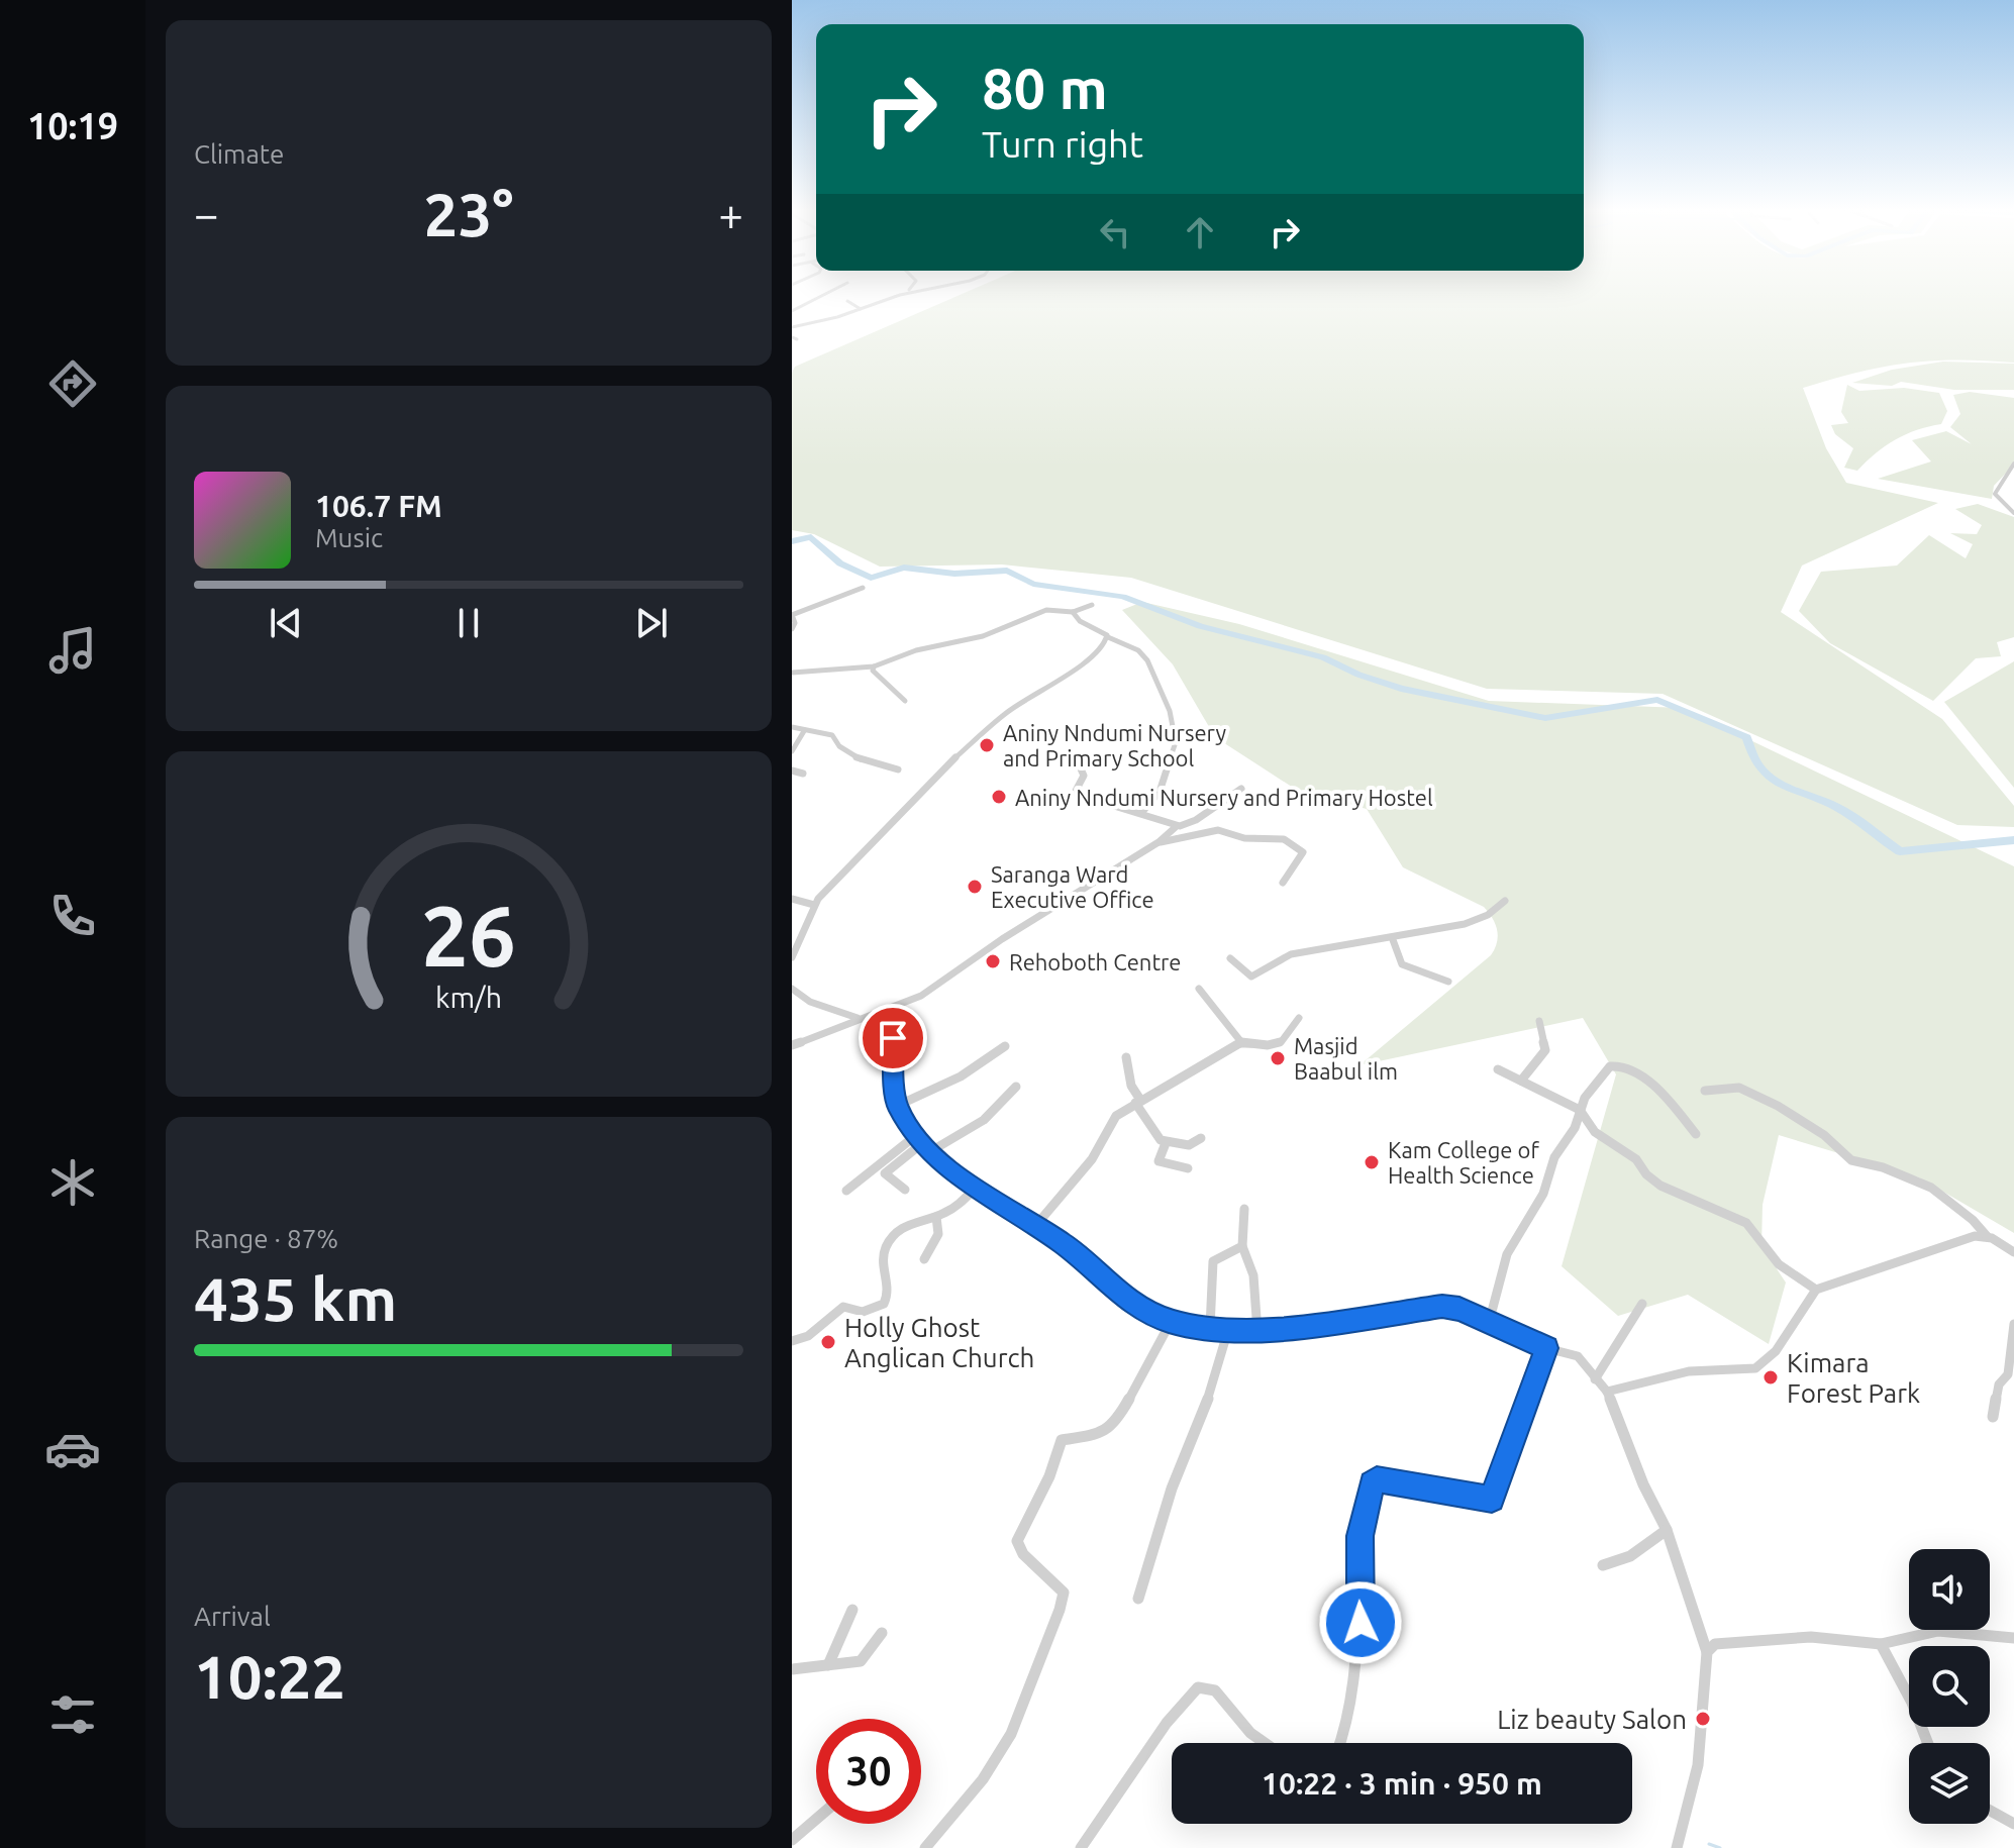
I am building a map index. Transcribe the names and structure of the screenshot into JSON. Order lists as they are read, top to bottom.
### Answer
{
  "places": [
    "Aniny Nndumi Nursery and Primary School",
    "Aniny Nndumi Nursery and Primary Hostel",
    "Saranga Ward Executive Office",
    "Rehoboth Centre",
    "Masjid Baabul ilm",
    "Kam College of Health Science",
    "Holly Ghost Anglican Church",
    "Kimara Forest Park",
    "Liz beauty Salon"
  ],
  "page": {
    "tabs": "10:19",
    "tile": [
      "Climate",
      ["Range · 87%", "435 km"],
      ["Arrival", "10:22"]
    ],
    "turn": ["80 m", "Turn right"],
    "heat": ["−", "23°", "+"],
    "song": ["106.7 FM", "Music"],
    "limit": "30",
    "trip": "10:22 · 3 min · 950 m",
    "gauge": ["26", "km/h"]
  }
}
